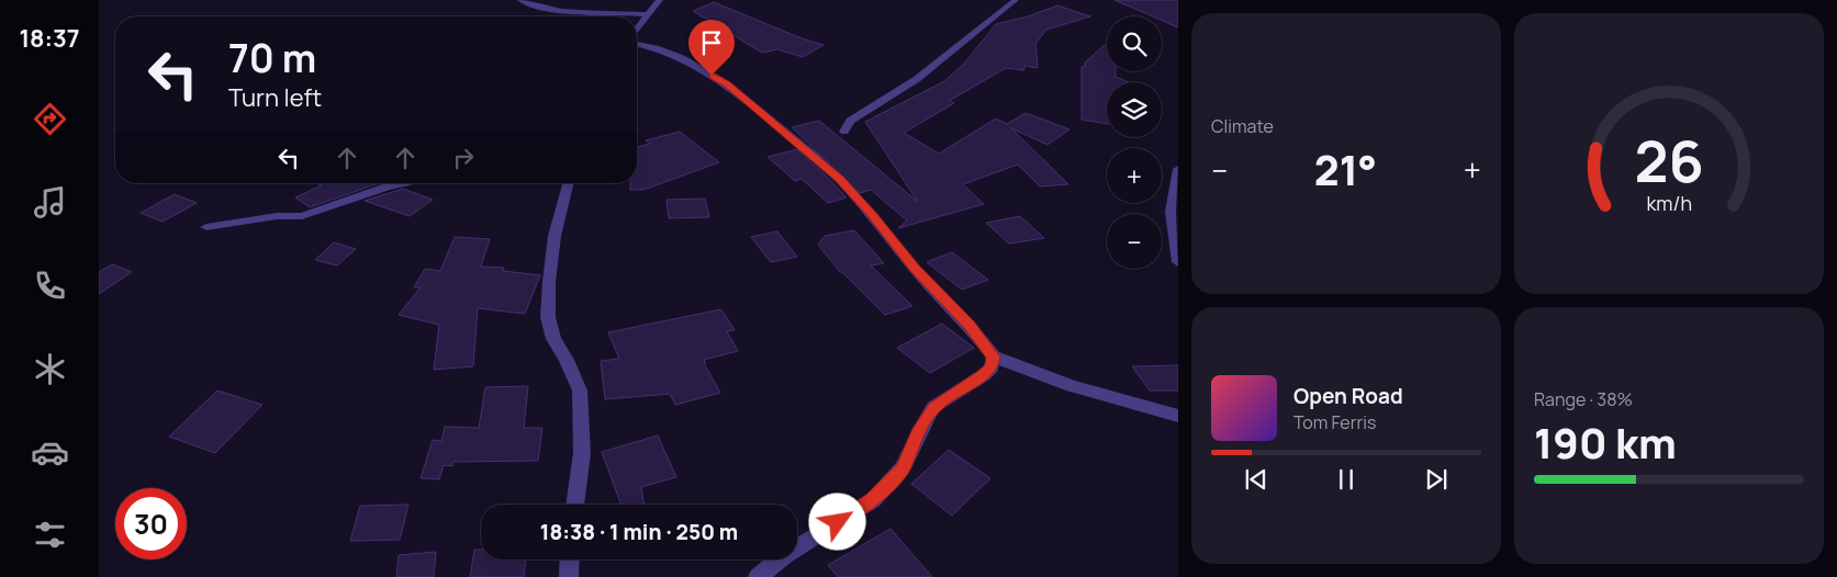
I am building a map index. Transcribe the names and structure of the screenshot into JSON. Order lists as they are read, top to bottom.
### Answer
{
  "page": {
    "tabs": "18:37",
    "tile": [
      "Climate",
      ["Range · 38%", "190 km"]
    ],
    "map_buttons": ["+", "−"],
    "turn": ["70 m", "Turn left"],
    "heat": ["−", "21°", "+"],
    "song": ["Open Road", "Tom Ferris"],
    "limit": "30",
    "trip": "18:38 · 1 min · 250 m",
    "gauge": ["26", "km/h"]
  }
}
